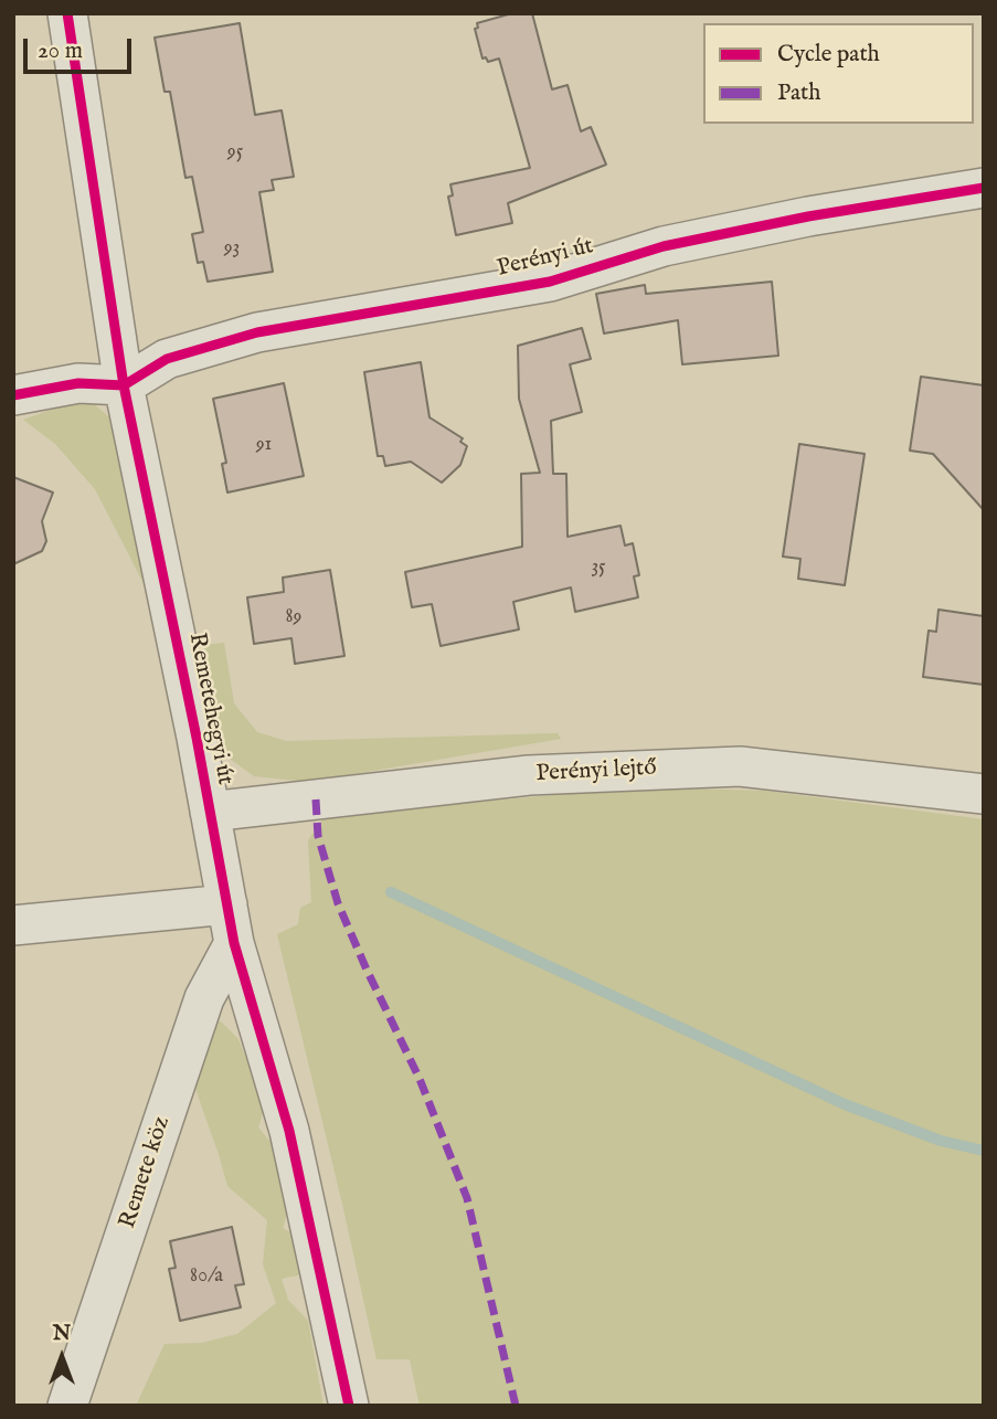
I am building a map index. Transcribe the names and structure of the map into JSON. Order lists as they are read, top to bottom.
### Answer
{
  "streets": {
    "street": [
      "Perényi út",
      "Remetehegyi út",
      "Perényi lejtő",
      "Remete köz"
    ]
  },
  "crossings": [
    ["Perényi út", "Remetehegyi út"],
    ["Remetehegyi út", "Perényi lejtő"],
    ["Remetehegyi út", "Remete köz"]
  ],
  "house_numbers": [
    "95",
    "93",
    "91",
    "35",
    "89",
    "80/a"
  ],
  "legend": ["Cycle path", "Path"],
  "scale_bar": "20 m",
  "north": "top"
}
